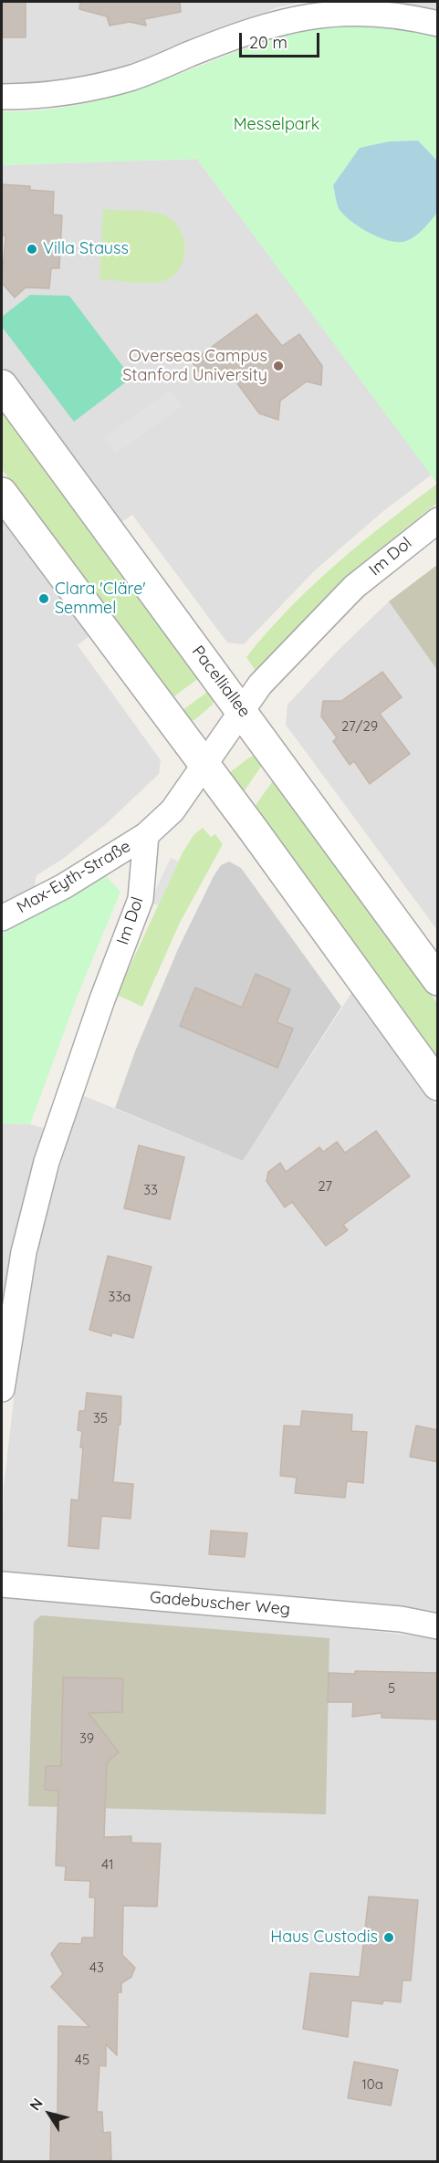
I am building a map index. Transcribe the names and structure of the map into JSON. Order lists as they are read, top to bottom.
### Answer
{
  "streets": {
    "street": [
      "Im Dol",
      "Pacelliallee",
      "Max-Eyth-Straße",
      "Gadebuscher Weg"
    ]
  },
  "crossings": [
    ["Im Dol", "Pacelliallee"],
    ["Im Dol", "Max-Eyth-Straße"]
  ],
  "parks": ["Messelpark"],
  "places": [
    "Villa Stauss",
    "Overseas Campus Stanford University",
    "Clara 'Cläre' Semmel",
    "Haus Custodis"
  ],
  "house_numbers": [
    "27/29",
    "27",
    "33",
    "33a",
    "35",
    "5",
    "39",
    "41",
    "43",
    "45",
    "10a"
  ],
  "scale_bar": "20 m",
  "north": "top left"
}
